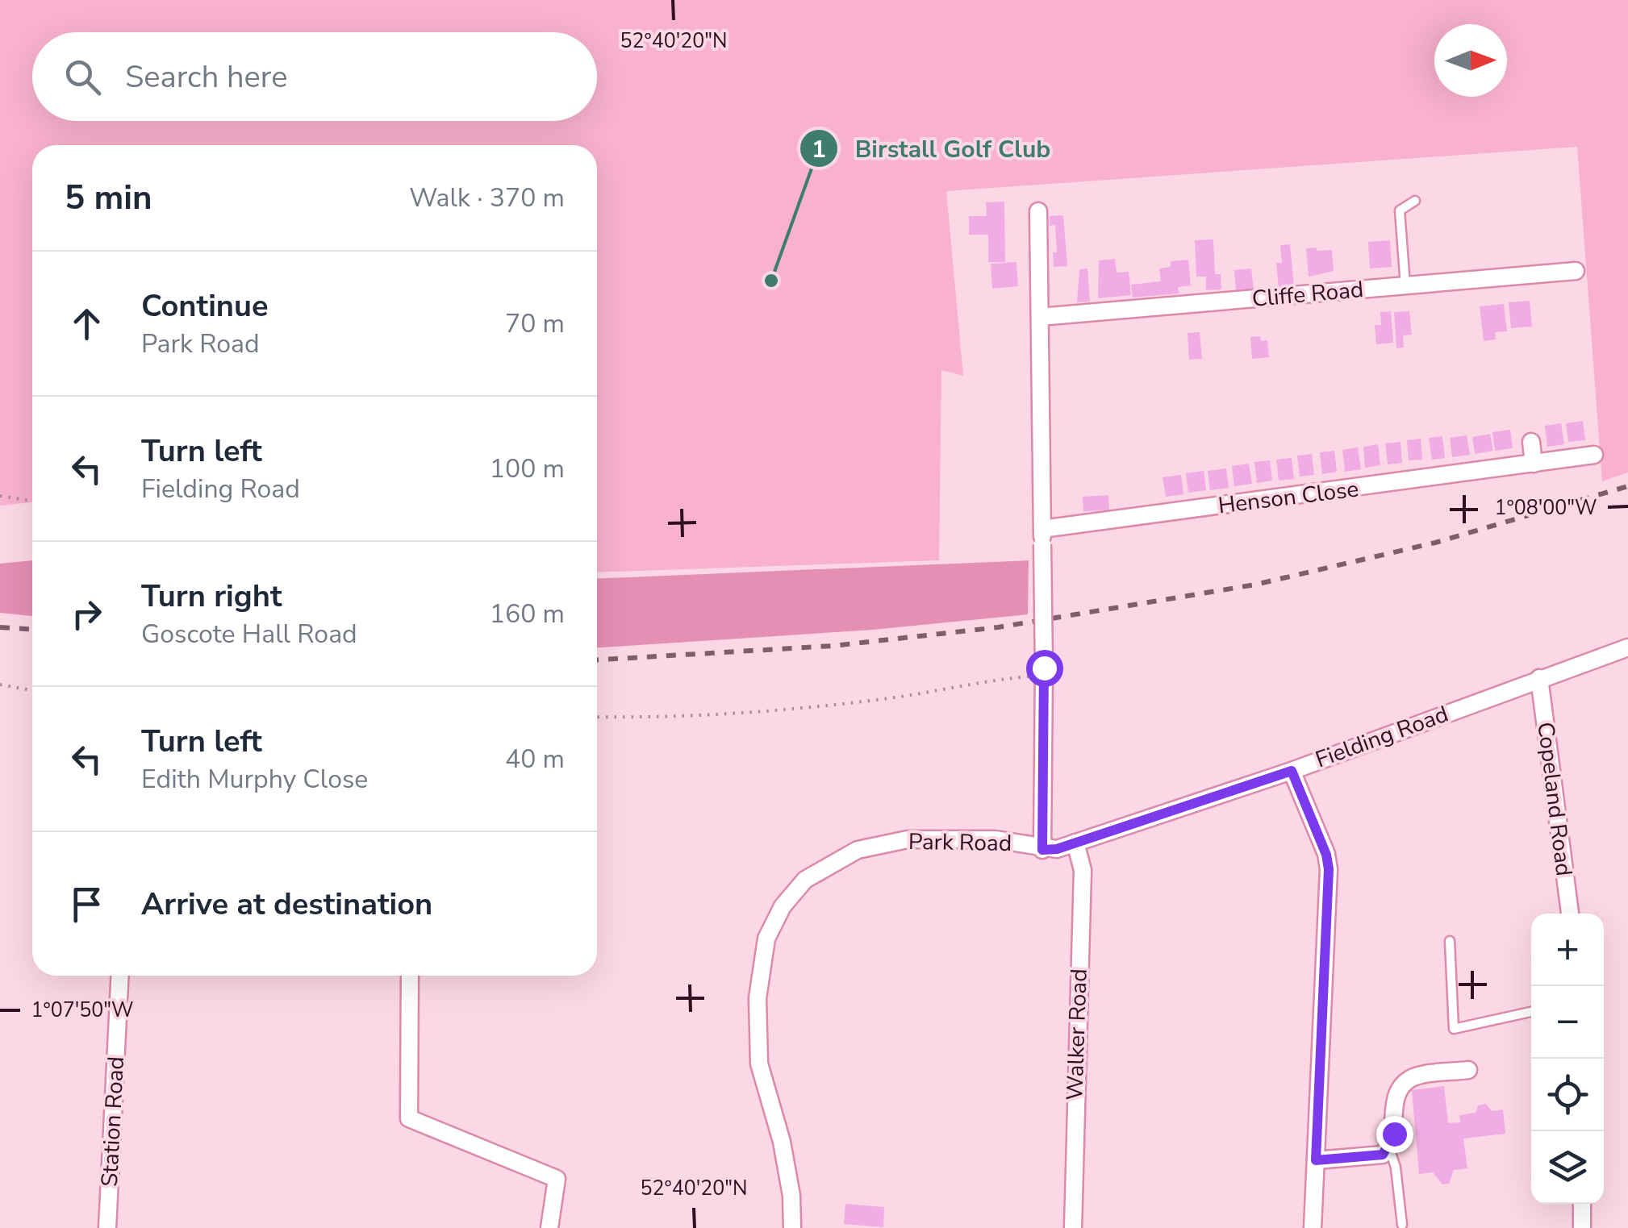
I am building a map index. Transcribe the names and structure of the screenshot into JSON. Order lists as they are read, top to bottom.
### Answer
{
  "streets": {
    "street": [
      "Cliffe Road",
      "Henson Close",
      "Fielding Road",
      "Copeland Road",
      "Park Road",
      "Walker Road",
      "Station Road"
    ]
  },
  "crossings": [
    ["Cliffe Road", "Park Road"],
    ["Henson Close", "Park Road"],
    ["Fielding Road", "Copeland Road"],
    ["Fielding Road", "Park Road"],
    ["Fielding Road", "Walker Road"]
  ],
  "places": ["Birstall Golf Club"],
  "north": "right",
  "page": {
    "search": "Search here",
    "heading": ["5 min", "Walk · 370 m"],
    "list": [
      ["Continue", "Park Road", "70 m"],
      ["Turn left", "Fielding Road", "100 m"],
      ["Turn right", "Goscote Hall Road", "160 m"],
      ["Turn left", "Edith Murphy Close", "40 m"],
      "Arrive at destination"
    ],
    "map_buttons": ["+", "−"]
  },
  "coordinates": ["52°40'20\"N", "1°08'00\"W", "1°07'50\"W"]
}
